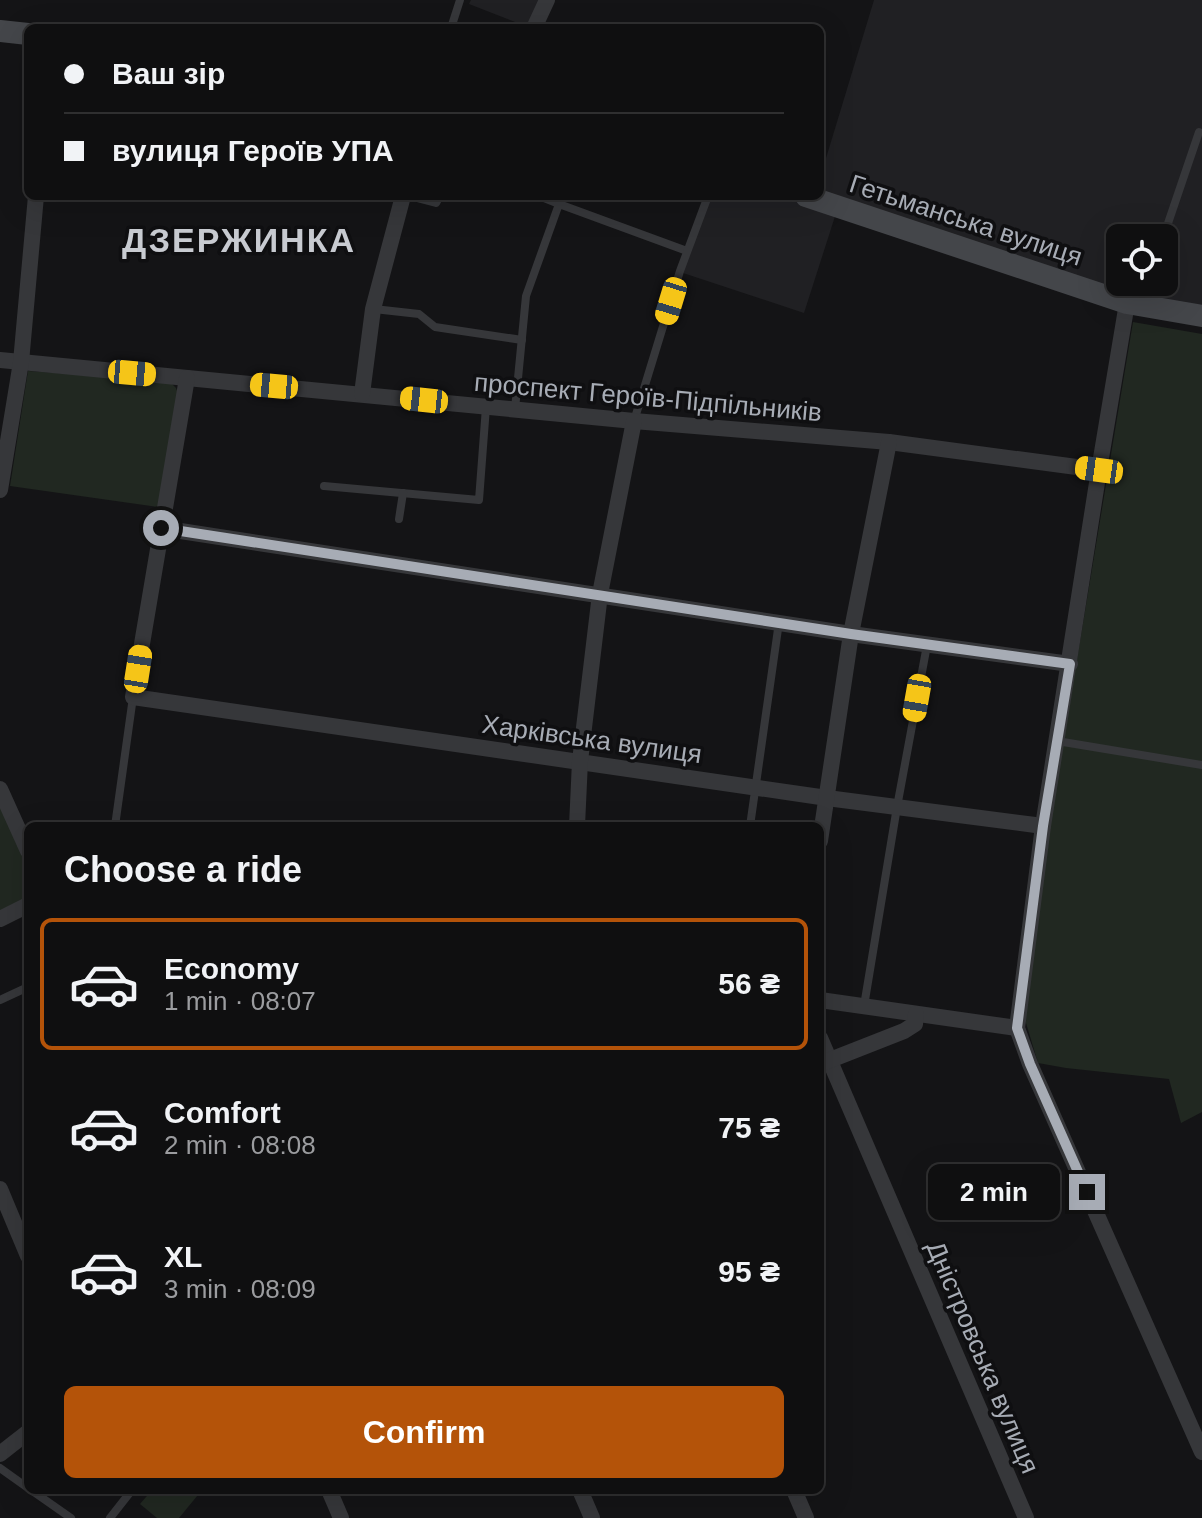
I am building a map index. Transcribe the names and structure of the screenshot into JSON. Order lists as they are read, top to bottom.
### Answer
{
  "streets": {
    "street": [
      "Гетьманська вулиця",
      "проспект Героїв-Підпільників",
      "Харківська вулиця",
      "Дністровська вулиця"
    ]
  },
  "districts": ["ДЗЕРЖИНКА"],
  "page": {
    "banner": ["Ваш зір", "вулиця Героїв УПА"],
    "heading": "Choose a ride",
    "list": [
      {
        "name": "Economy",
        "note": "1 min · 08:07",
        "value": "56 ₴"
      },
      {
        "name": "Comfort",
        "note": "2 min · 08:08",
        "value": "75 ₴"
      },
      {
        "name": "XL",
        "note": "3 min · 08:09",
        "value": "95 ₴"
      }
    ],
    "bubble": "2 min",
    "buttons": "Confirm"
  }
}
